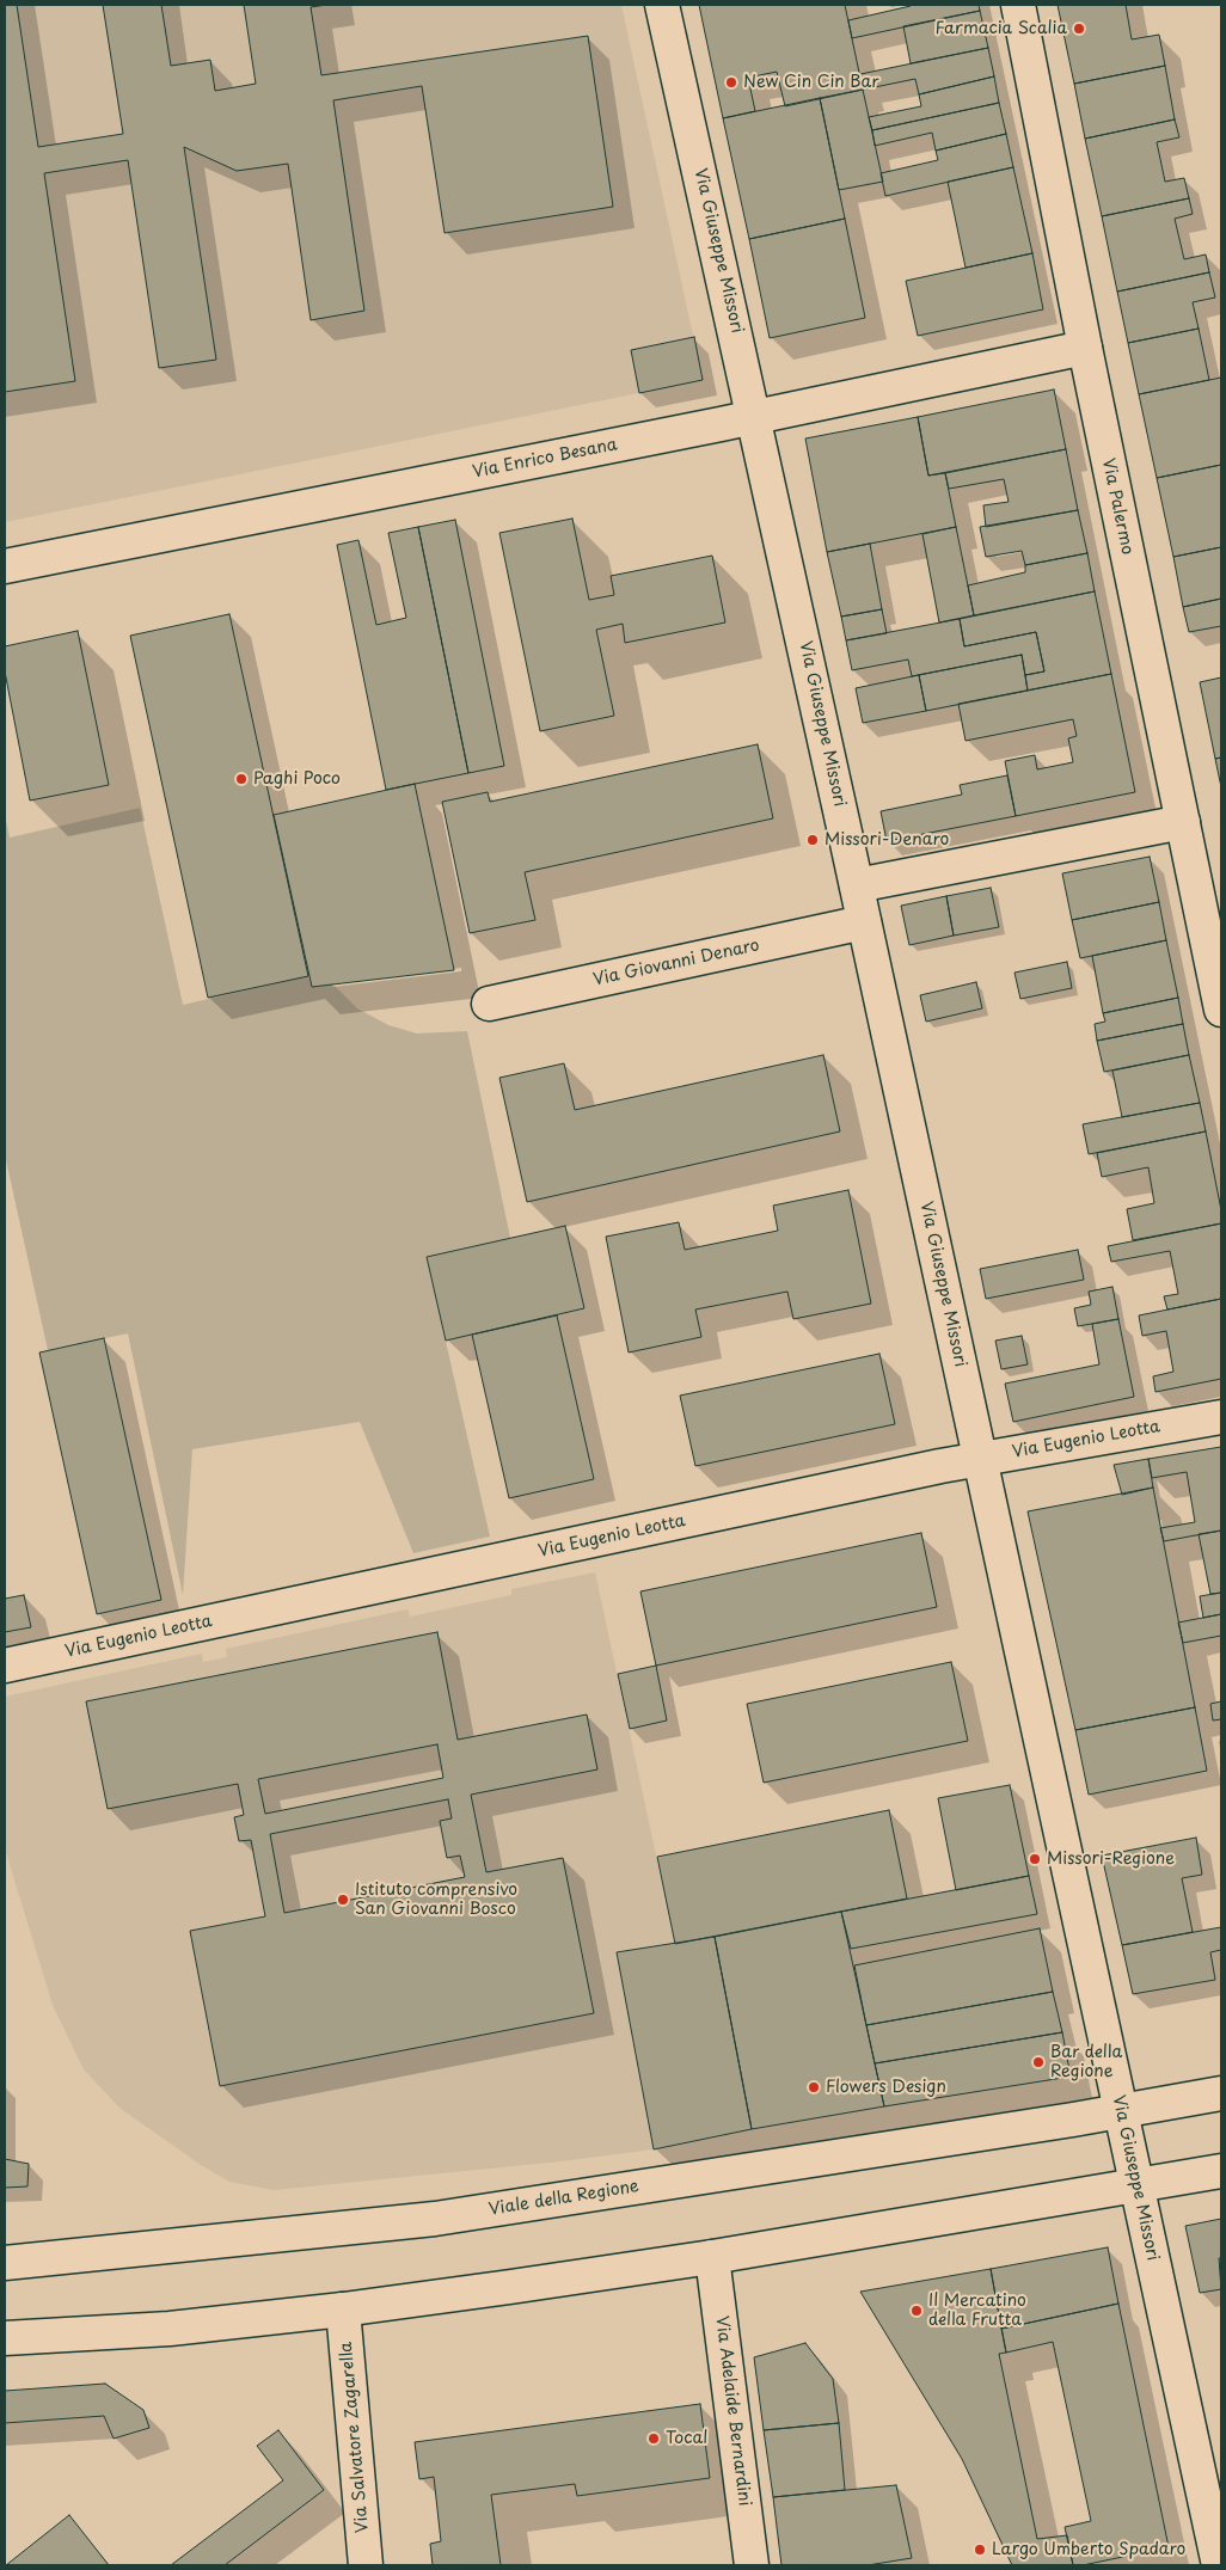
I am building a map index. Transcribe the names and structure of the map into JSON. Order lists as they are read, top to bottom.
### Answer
{
  "streets": {
    "main road": [
      "Via Giuseppe Missori",
      "Via Enrico Besana",
      "Via Palermo",
      "Via Giovanni Denaro",
      "Via Eugenio Leotta",
      "Viale della Regione",
      "Via Adelaide Bernardini",
      "Via Salvatore Zagarella"
    ]
  },
  "crossings": [
    ["Via Giuseppe Missori", "Via Enrico Besana"],
    ["Via Giuseppe Missori", "Via Giovanni Denaro"],
    ["Via Giuseppe Missori", "Via Eugenio Leotta"],
    ["Via Giuseppe Missori", "Viale della Regione"],
    ["Via Enrico Besana", "Via Palermo"]
  ],
  "places": [
    "Farmacia Scalia",
    "New Cin Cin Bar",
    "Paghi Poco",
    "Missori-Denaro",
    "Missori-Regione",
    "Istituto comprensivo San Giovanni Bosco",
    "Bar della Regione",
    "Flowers Design",
    "Il Mercatino della Frutta",
    "Tocal",
    "Largo Umberto Spadaro"
  ]
}
